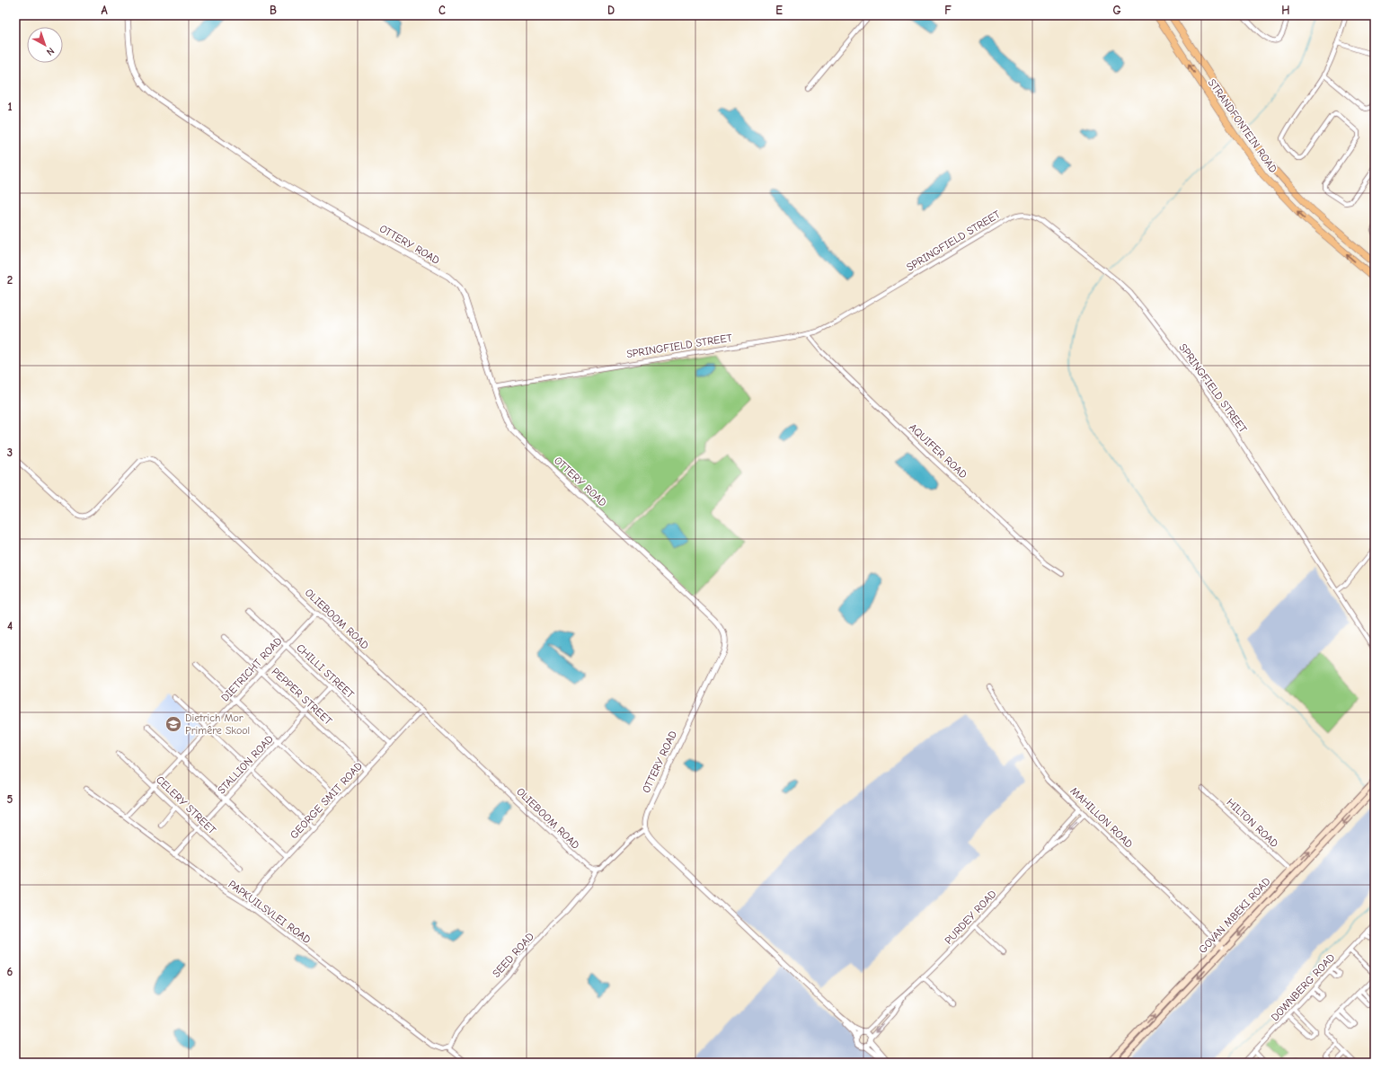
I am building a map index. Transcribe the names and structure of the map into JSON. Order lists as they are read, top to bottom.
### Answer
{
  "streets": {
    "main road": ["STRANDFONTEIN ROAD", "GOVAN MBEKI ROAD"],
    "street": [
      "SPRINGFIELD STREET",
      "OTTERY ROAD",
      "AQUIFER ROAD",
      "OLIEBOOM ROAD",
      "DIETRICHT ROAD",
      "CHILLI STREET",
      "PEPPER STREET",
      "STALLION ROAD",
      "GEORGE SMIT ROAD",
      "CELERY STREET",
      "MAHILLON ROAD",
      "HILTON ROAD",
      "PAPKUILSVLEI ROAD",
      "PURDEY ROAD",
      "SEED ROAD",
      "DOWNBERG ROAD"
    ]
  },
  "crossings": [
    ["SPRINGFIELD STREET", "OTTERY ROAD"],
    ["SPRINGFIELD STREET", "AQUIFER ROAD"],
    ["OLIEBOOM ROAD", "DIETRICHT ROAD"],
    ["OLIEBOOM ROAD", "GEORGE SMIT ROAD"],
    ["OLIEBOOM ROAD", "SEED ROAD"],
    ["DIETRICHT ROAD", "CHILLI STREET"],
    ["DIETRICHT ROAD", "PEPPER STREET"],
    ["DIETRICHT ROAD", "CELERY STREET"],
    ["DIETRICHT ROAD", "PAPKUILSVLEI ROAD"],
    ["CHILLI STREET", "STALLION ROAD"],
    ["CHILLI STREET", "GEORGE SMIT ROAD"],
    ["PEPPER STREET", "STALLION ROAD"],
    ["PEPPER STREET", "GEORGE SMIT ROAD"],
    ["STALLION ROAD", "CELERY STREET"],
    ["STALLION ROAD", "PAPKUILSVLEI ROAD"],
    ["GEORGE SMIT ROAD", "PAPKUILSVLEI ROAD"],
    ["MAHILLON ROAD", "GOVAN MBEKI ROAD"],
    ["MAHILLON ROAD", "PURDEY ROAD"],
    ["HILTON ROAD", "GOVAN MBEKI ROAD"],
    ["PAPKUILSVLEI ROAD", "SEED ROAD"]
  ],
  "places": {
    "school or university": ["Dietrich Mor Primêre Skool"]
  },
  "north": "bottom right",
  "grid": {
    "columns": [
      "A",
      "B",
      "C",
      "D",
      "E",
      "F",
      "G",
      "H"
    ],
    "rows": [
      "1",
      "2",
      "3",
      "4",
      "5",
      "6"
    ]
  }
}
